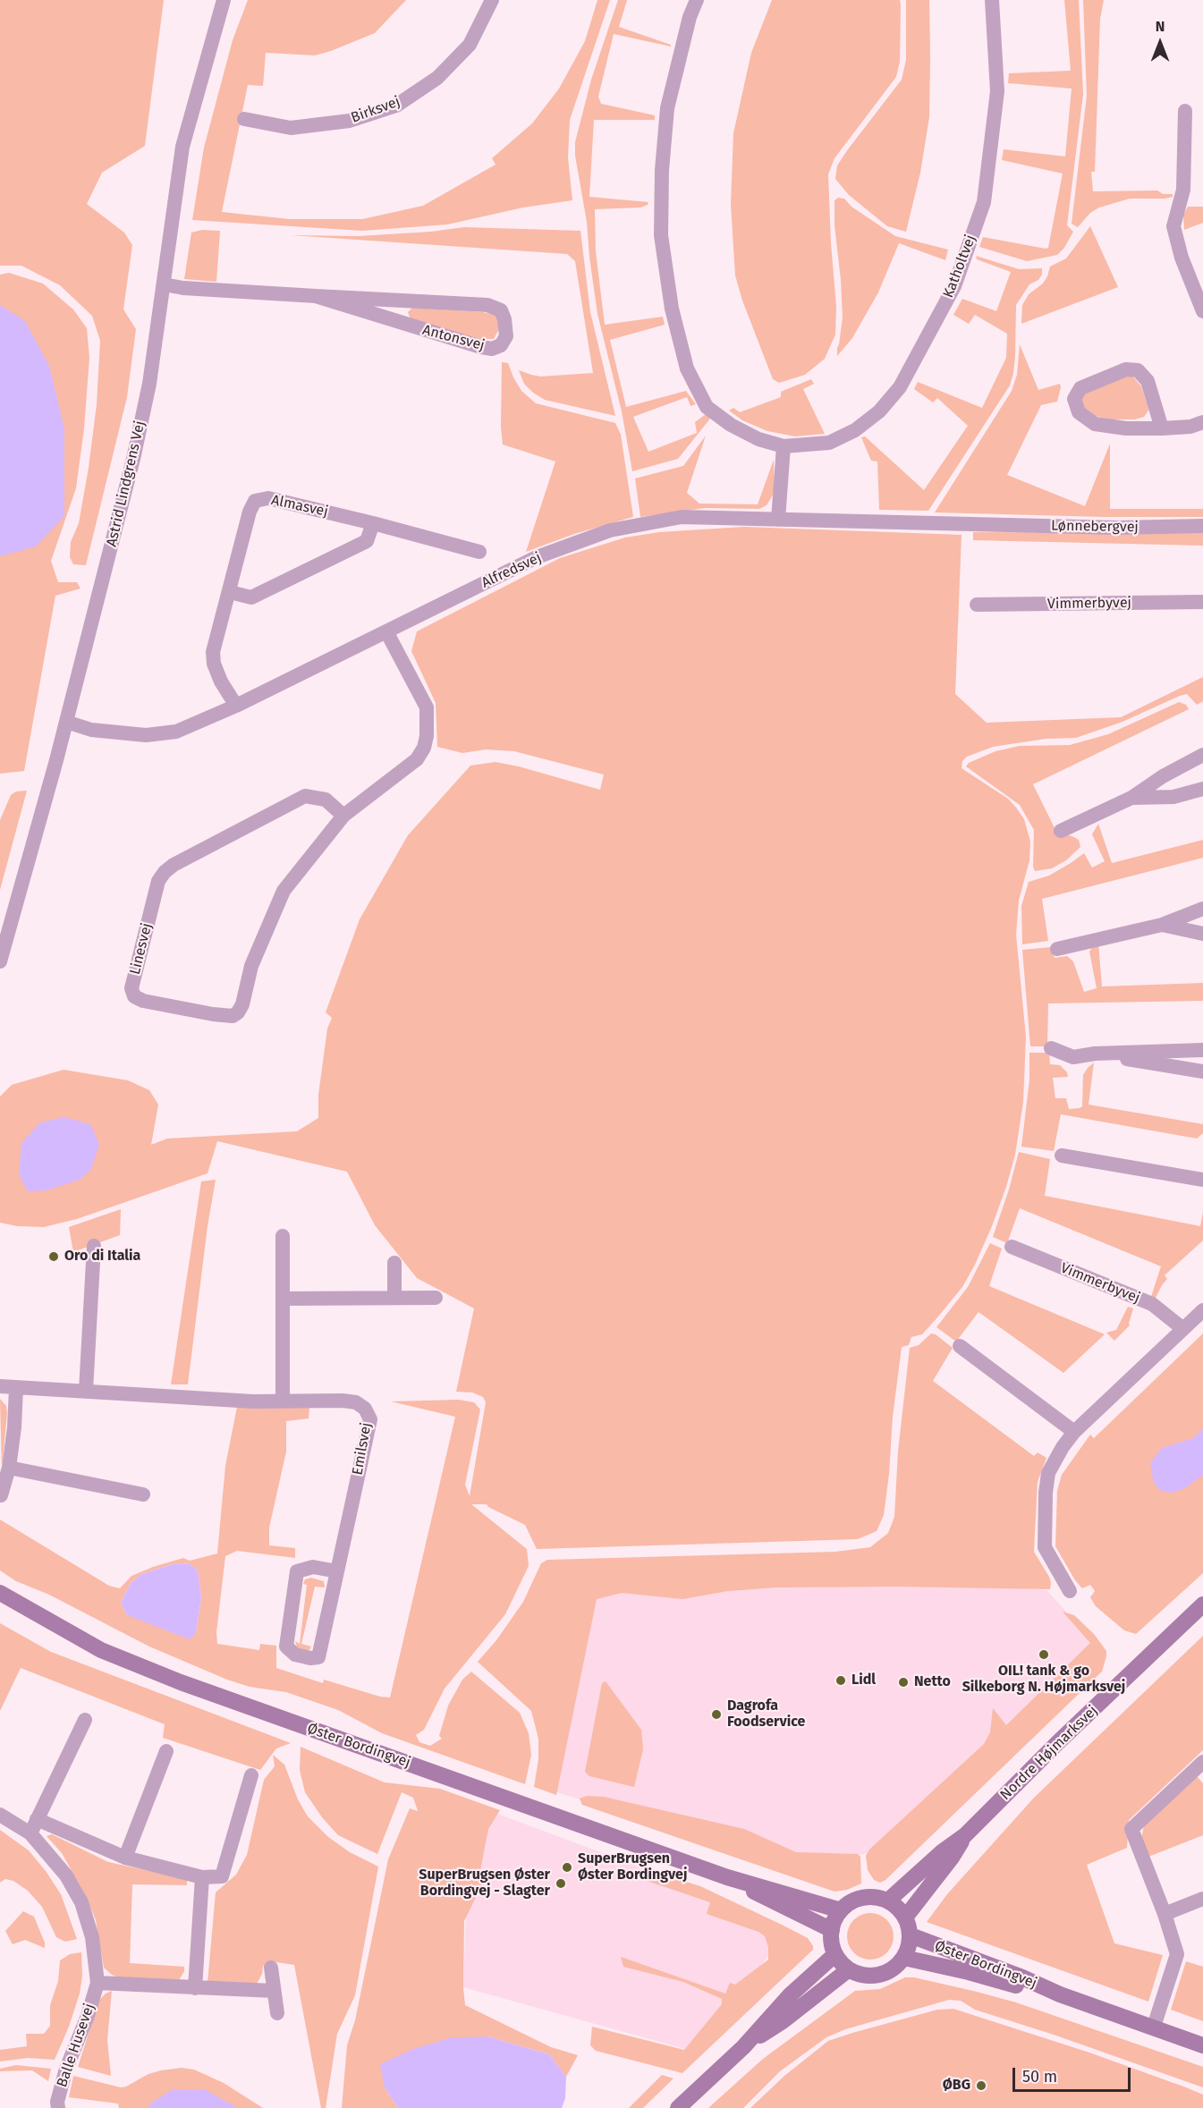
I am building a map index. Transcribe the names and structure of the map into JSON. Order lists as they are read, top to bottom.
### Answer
{
  "streets": {
    "street": [
      "Birksvej",
      "Katholtvej",
      "Antonsvej",
      "Astrid Lindgrens Vej",
      "Almasvej",
      "Lønnebergvej",
      "Alfredsvej",
      "Vimmerbyvej",
      "Linesvej",
      "Emilsvej",
      "Øster Bordingvej",
      "Nordre Højmarksvej",
      "Balle Husevej"
    ]
  },
  "crossings": [
    ["Antonsvej", "Astrid Lindgrens Vej"],
    ["Astrid Lindgrens Vej", "Alfredsvej"],
    ["Almasvej", "Alfredsvej"],
    ["Lønnebergvej", "Alfredsvej"],
    ["Alfredsvej", "Linesvej"],
    ["Øster Bordingvej", "Nordre Højmarksvej"]
  ],
  "places": [
    "Oro di Italia",
    "OIL! tank & go Silkeborg N. Højmarksvej",
    "Lidl",
    "Netto",
    "Dagrofa Foodservice",
    "SuperBrugsen Øster Bordingvej",
    "SuperBrugsen Øster Bordingvej - Slagter",
    "ØBG"
  ],
  "scale_bar": "50 m",
  "north": "top"
}
